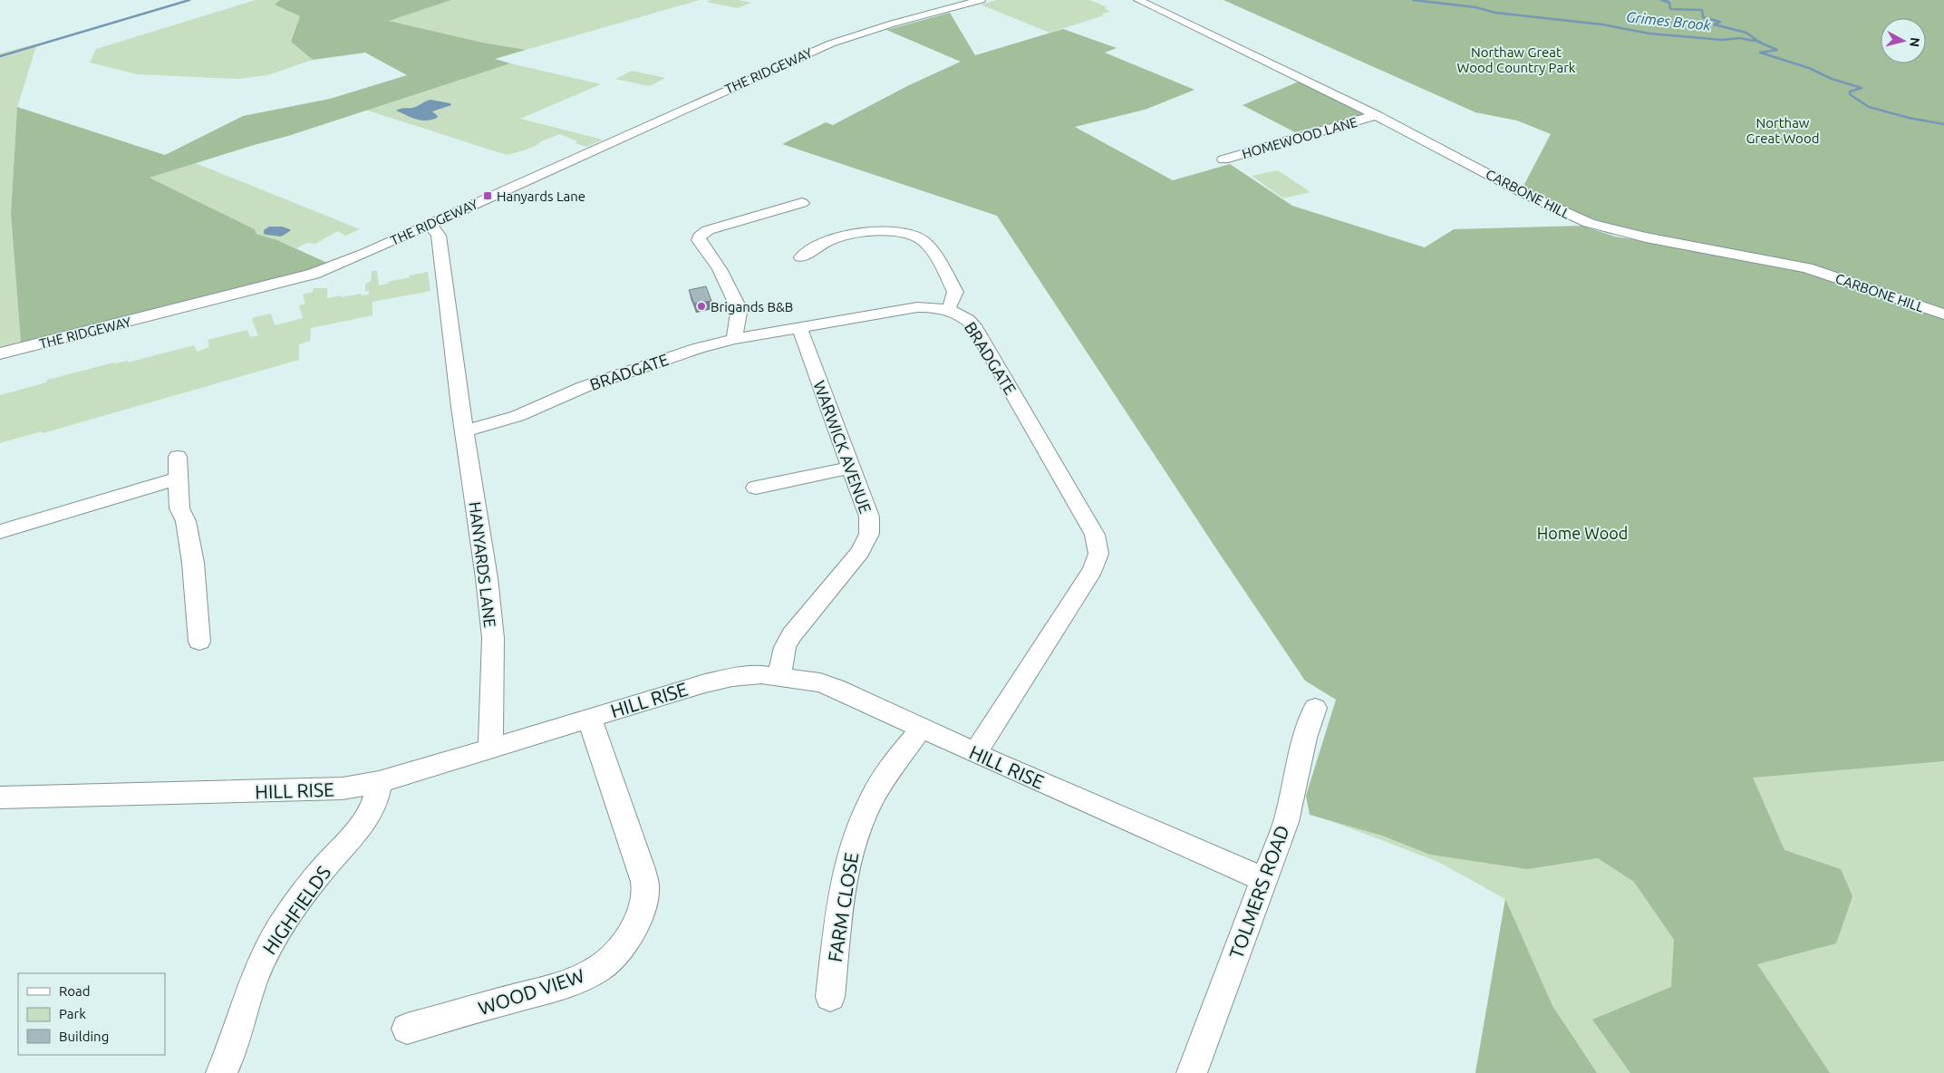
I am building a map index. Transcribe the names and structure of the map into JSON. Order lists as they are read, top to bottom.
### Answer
{
  "streets": {
    "street": [
      "THE RIDGEWAY",
      "HOMEWOOD LANE",
      "CARBONE HILL",
      "BRADGATE",
      "WARWICK AVENUE",
      "HANYARDS LANE",
      "HILL RISE",
      "TOLMERS ROAD",
      "FARM CLOSE",
      "HIGHFIELDS",
      "WOOD VIEW"
    ]
  },
  "crossings": [
    ["THE RIDGEWAY", "HANYARDS LANE"],
    ["HOMEWOOD LANE", "CARBONE HILL"],
    ["BRADGATE", "WARWICK AVENUE"],
    ["BRADGATE", "HANYARDS LANE"],
    ["BRADGATE", "HILL RISE"],
    ["WARWICK AVENUE", "HILL RISE"],
    ["HANYARDS LANE", "HILL RISE"],
    ["HILL RISE", "TOLMERS ROAD"],
    ["HILL RISE", "FARM CLOSE"],
    ["HILL RISE", "HIGHFIELDS"],
    ["HILL RISE", "WOOD VIEW"]
  ],
  "water": ["Grimes Brook"],
  "parks": ["Northaw Great Wood Country Park", "Northaw Great Wood", "Home Wood"],
  "places": {
    "transit": ["Hanyards Lane"],
    "other": ["Brigands B&B"]
  },
  "legend": ["Road", "Park", "Building"],
  "north": "right"
}
